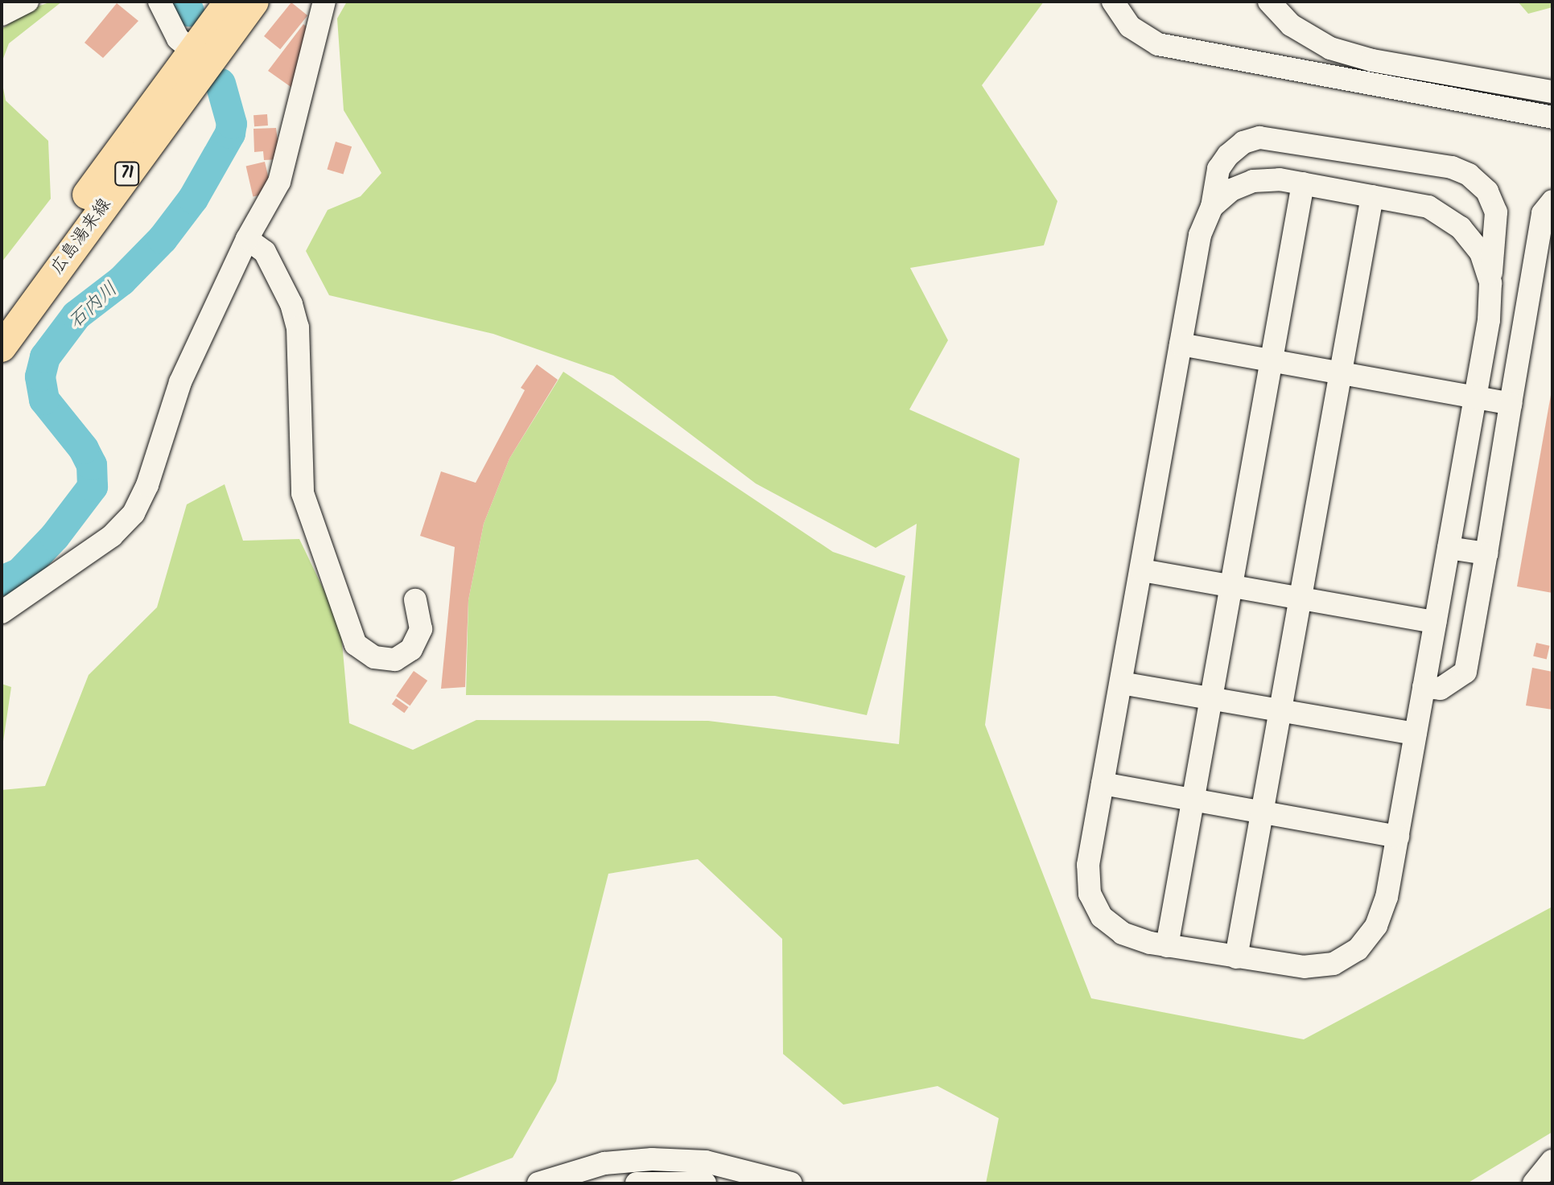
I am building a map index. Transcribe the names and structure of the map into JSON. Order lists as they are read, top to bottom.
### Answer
{
  "streets": {
    "main road": ["71", "広島湯来線"]
  },
  "water": ["石内川"]
}
